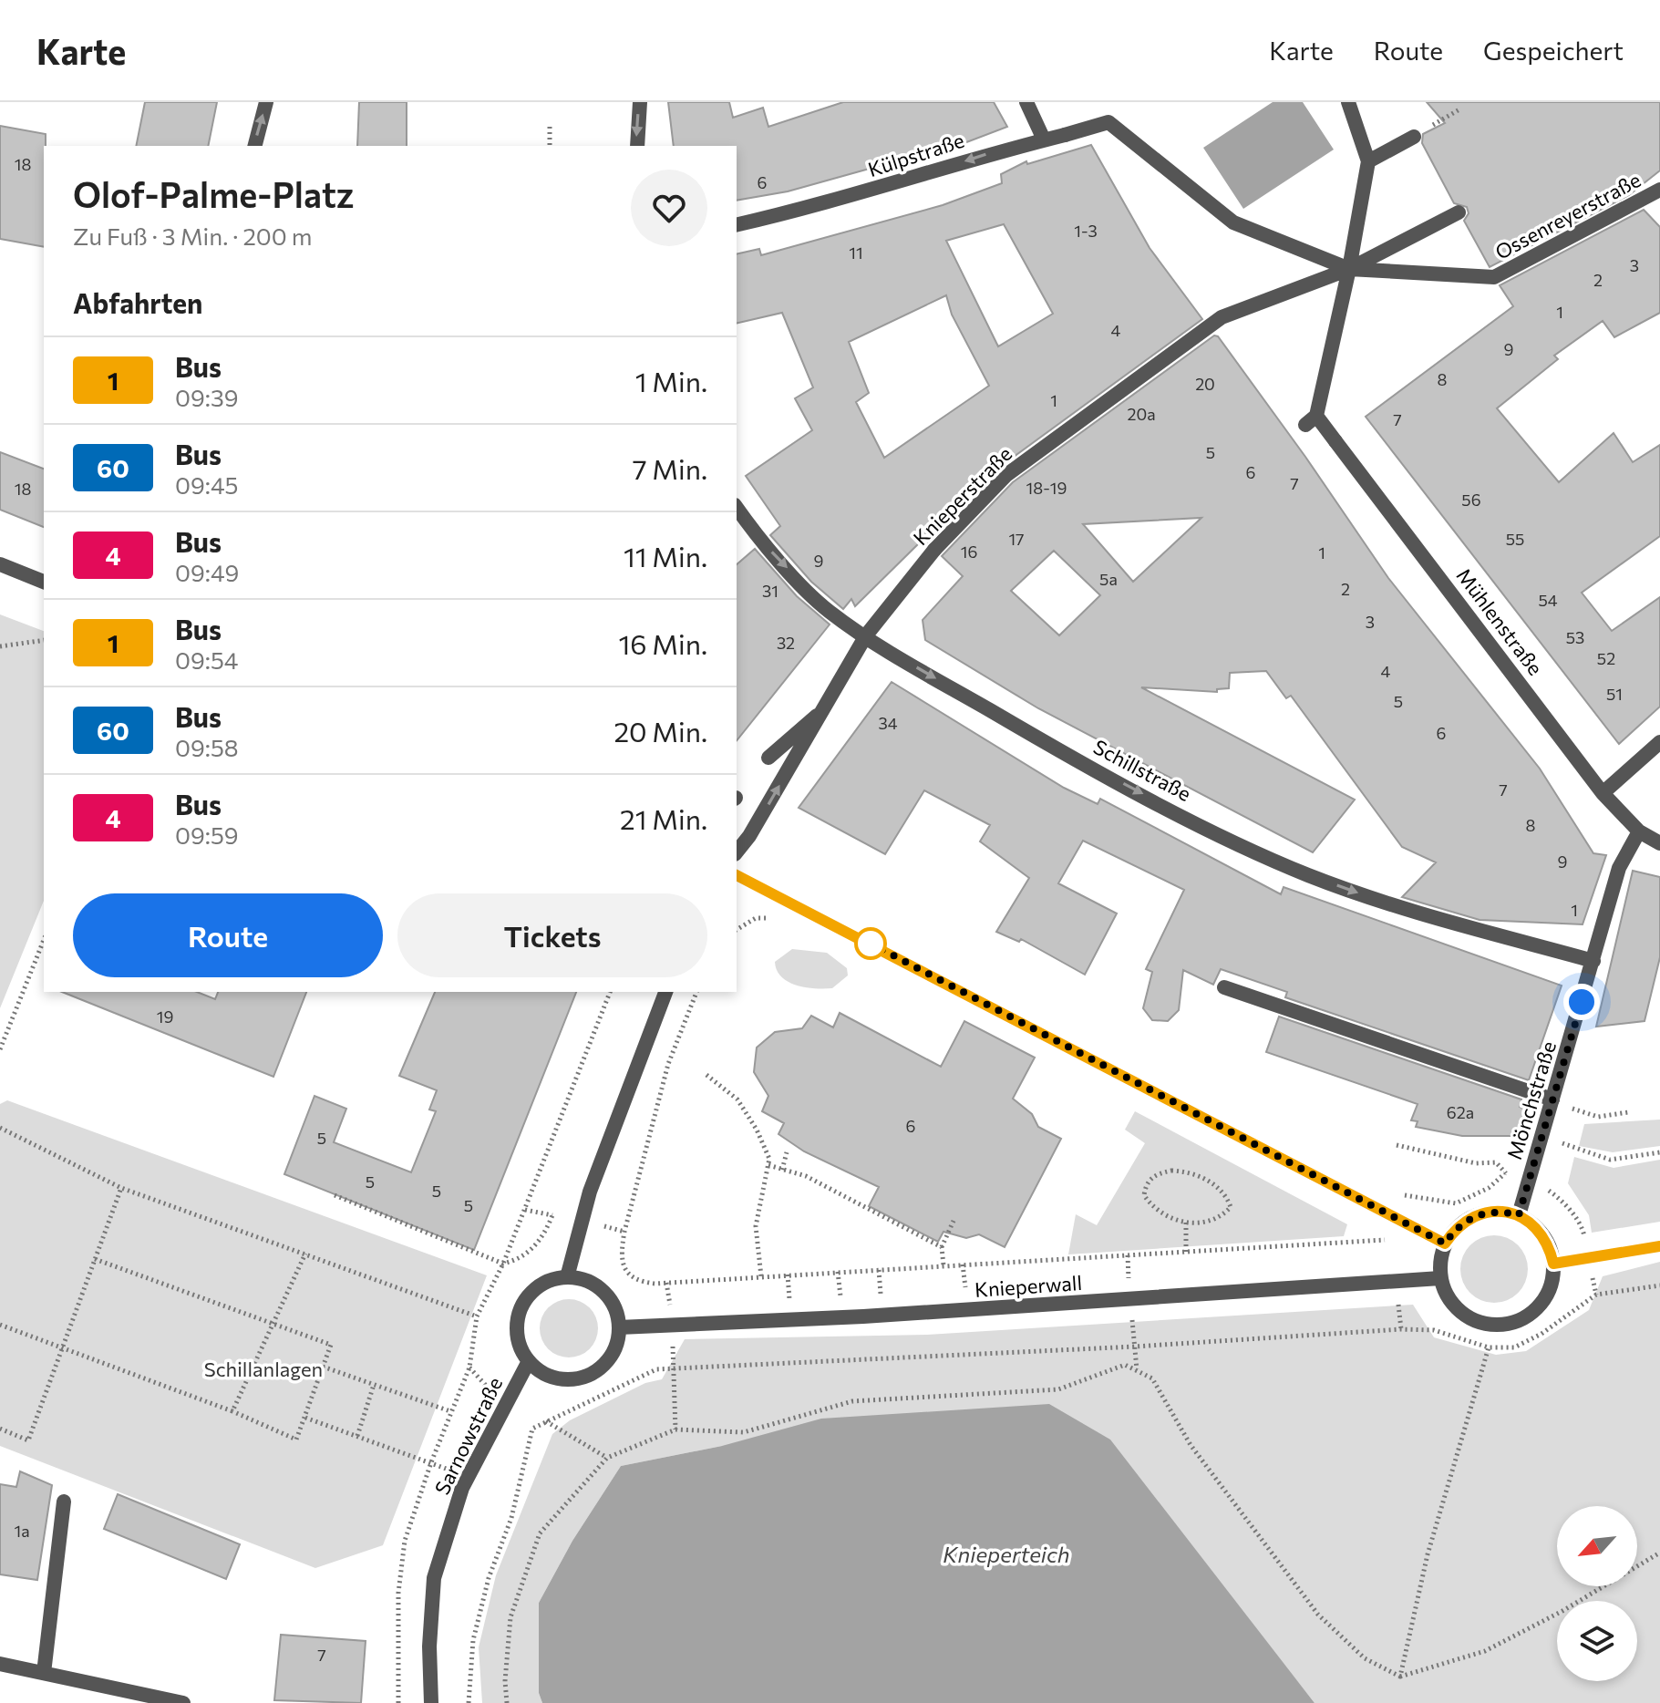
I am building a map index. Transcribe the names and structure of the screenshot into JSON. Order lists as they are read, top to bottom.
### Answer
{
  "streets": {
    "street": [
      "Külpstraße",
      "Ossenreyerstraße",
      "Knieperstraße",
      "Mühlenstraße",
      "Schillstraße",
      "Mönchstraße",
      "Knieperwall",
      "Sarnowstraße"
    ]
  },
  "crossings": [
    ["Külpstraße", "Ossenreyerstraße"],
    ["Külpstraße", "Knieperstraße"],
    ["Külpstraße", "Mühlenstraße"],
    ["Ossenreyerstraße", "Knieperstraße"],
    ["Ossenreyerstraße", "Mühlenstraße"],
    ["Knieperstraße", "Mühlenstraße"],
    ["Knieperstraße", "Schillstraße"],
    ["Mühlenstraße", "Mönchstraße"],
    ["Schillstraße", "Mönchstraße"],
    ["Mönchstraße", "Knieperwall"],
    ["Knieperwall", "Sarnowstraße"]
  ],
  "one_way": ["Külpstraße", "Schillstraße"],
  "water": ["Knieperteich"],
  "parks": ["Schillanlagen"],
  "lines": ["bus line 1"],
  "house_numbers": [
    "18",
    "6",
    "1-3",
    "11",
    "3",
    "2",
    "1",
    "4",
    "9",
    "8",
    "20",
    "1",
    "20a",
    "7",
    "5",
    "6",
    "7",
    "18-19",
    "18",
    "56",
    "17",
    "55",
    "16",
    "1",
    "9",
    "5a",
    "2",
    "31",
    "54",
    "3",
    "53",
    "32",
    "52",
    "4",
    "51",
    "5",
    "34",
    "6",
    "7",
    "8",
    "9",
    "1",
    "19",
    "62a",
    "6",
    "5",
    "5",
    "5",
    "5",
    "1a",
    "7"
  ],
  "north": "bottom left",
  "page": {
    "header": "Karte",
    "nav": ["Karte", "Route", "Gespeichert"],
    "heading": [
      ["Olof-Palme-Platz", "Zu Fuß · 3 Min. · 200 m"],
      "Abfahrten"
    ],
    "list": [
      {
        "mark": "1",
        "name": "Bus",
        "note": "09:39",
        "value": "1 Min."
      },
      {
        "mark": "60",
        "name": "Bus",
        "note": "09:45",
        "value": "7 Min."
      },
      {
        "mark": "4",
        "name": "Bus",
        "note": "09:49",
        "value": "11 Min."
      },
      {
        "mark": "1",
        "name": "Bus",
        "note": "09:54",
        "value": "16 Min."
      },
      {
        "mark": "60",
        "name": "Bus",
        "note": "09:58",
        "value": "20 Min."
      },
      {
        "mark": "4",
        "name": "Bus",
        "note": "09:59",
        "value": "21 Min."
      }
    ],
    "buttons": ["Route", "Tickets"]
  }
}
